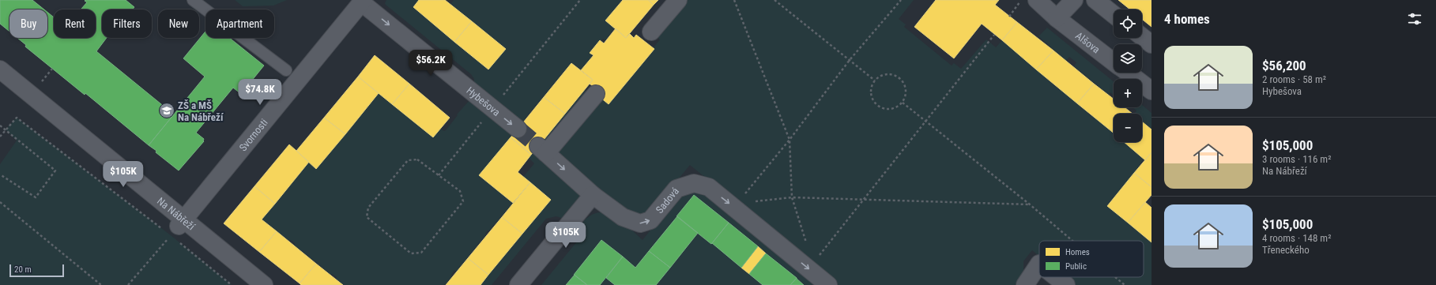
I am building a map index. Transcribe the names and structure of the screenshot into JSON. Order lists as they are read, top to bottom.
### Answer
{
  "streets": {
    "street": [
      "Alšova",
      "Hybešova",
      "Svornosti",
      "Sadová",
      "Na Nábřeží"
    ]
  },
  "crossings": [
    ["Hybešova", "Svornosti"],
    ["Svornosti", "Na Nábřeží"]
  ],
  "one_way": ["Hybešova"],
  "places": {
    "school or university": ["ZŠ a MŠ Na Nábřeží"]
  },
  "legend": ["Homes", "Public"],
  "scale_bar": "20 m",
  "page": {
    "heading": "4 homes",
    "map_buttons": ["+", "−"],
    "chip": [
      "Buy",
      "Rent",
      "Filters",
      "New",
      "Apartment"
    ],
    "list": [
      {
        "name": "$56,200",
        "note": "2 rooms · 58 m² · Hybešova"
      },
      {
        "name": "$105,000",
        "note": "3 rooms · 116 m² · Na Nábřeží"
      },
      {
        "name": "$105,000",
        "note": "4 rooms · 148 m² · Třeneckého"
      }
    ],
    "price": [
      "$56.2K",
      "$74.8K",
      "$105K",
      "$105K"
    ],
    "scale": "20 m"
  }
}
